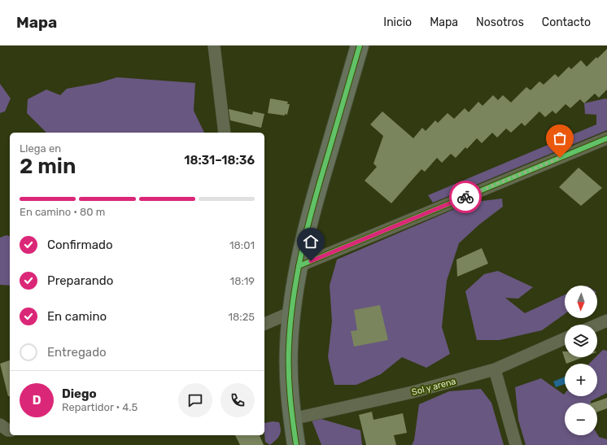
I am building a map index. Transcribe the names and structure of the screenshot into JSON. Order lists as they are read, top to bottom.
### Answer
{
  "streets": {
    "street": ["Sol y arena"]
  },
  "north": "bottom",
  "page": {
    "header": "Mapa",
    "nav": [
      "Inicio",
      "Mapa",
      "Nosotros",
      "Contacto"
    ],
    "heading": ["2 min", "Llega en", "18:31–18:36"],
    "panel": ["Diego", "Repartidor · 4.5"],
    "bar": "En camino · 80 m",
    "list": [
      ["Confirmado", "18:01"],
      ["Preparando", "18:19"],
      ["En camino", "18:25"],
      "Entregado"
    ],
    "map_buttons": ["+", "−"],
    "round": "D"
  }
}
